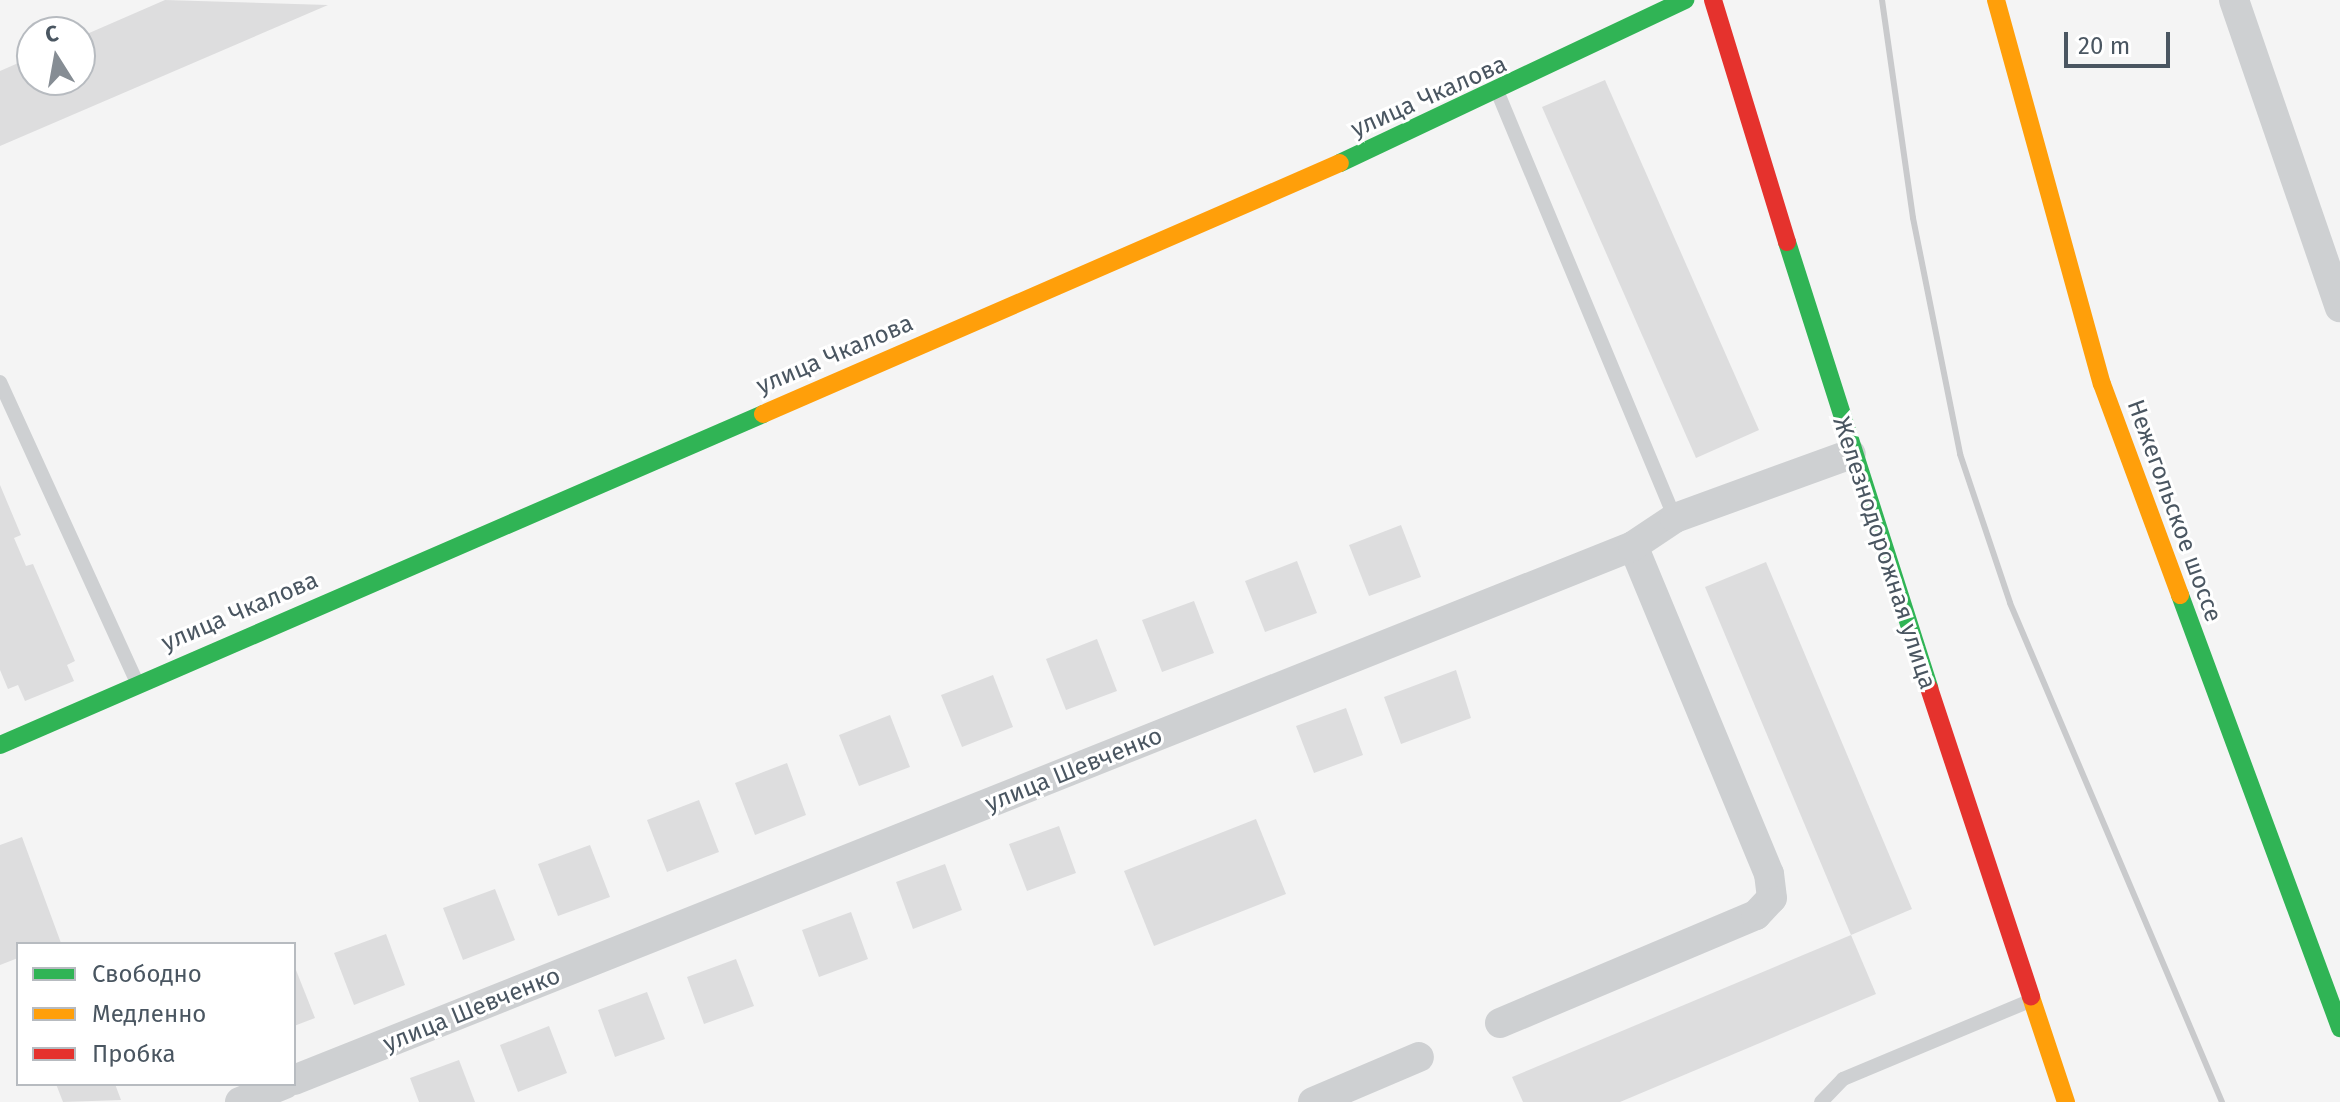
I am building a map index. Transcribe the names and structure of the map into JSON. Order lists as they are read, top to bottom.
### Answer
{
  "streets": {
    "street": [
      "улица Чкалова",
      "Нежегольское шоссе",
      "Железнодорожная улица",
      "улица Шевченко"
    ]
  },
  "crossings": [
    ["Железнодорожная улица", "улица Шевченко"]
  ],
  "legend": ["Свободно", "Медленно", "Пробка"],
  "scale_bar": "20 m",
  "north": "top"
}
